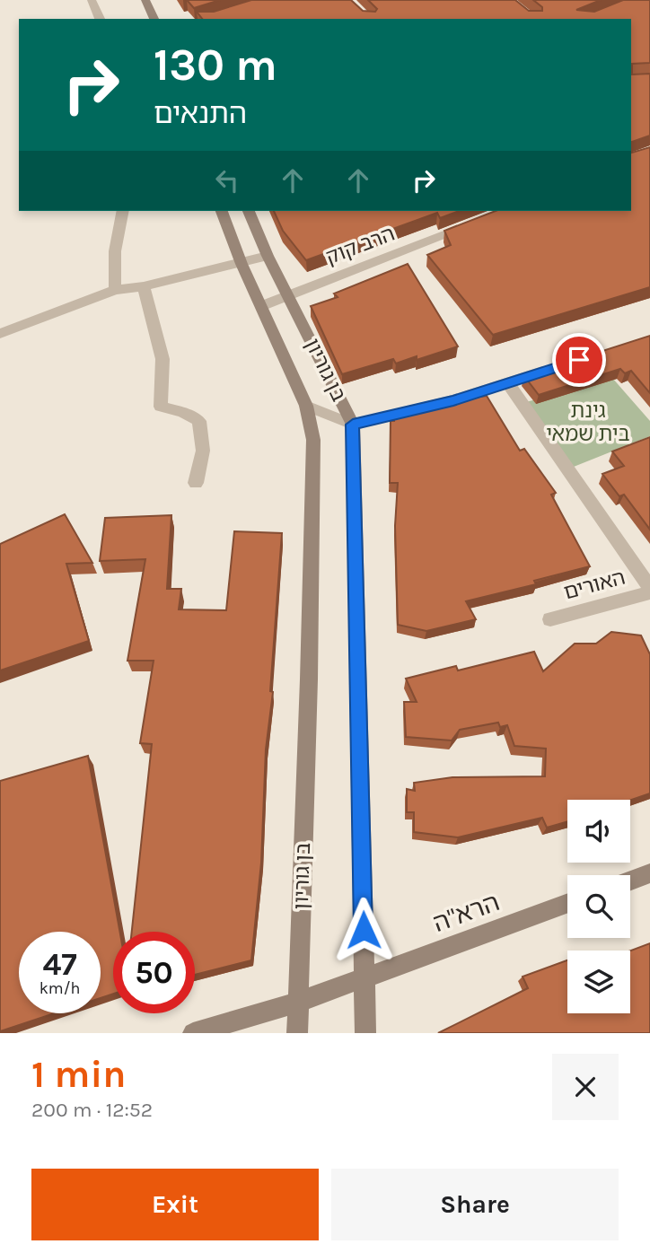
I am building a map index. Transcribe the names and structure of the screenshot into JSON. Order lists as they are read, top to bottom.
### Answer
{
  "streets": {
    "main road": ["בן גוריון", "הרא\"ה"],
    "street": ["הרב קוק", "האורים"]
  },
  "crossings": [
    ["הרב קוק", "בן גוריון"],
    ["בן גוריון", "הרא\"ה"]
  ],
  "parks": ["גינת בית שמאי"],
  "page": {
    "turn": ["130 m", "התנאים"],
    "speed": "47 km/h",
    "limit": "50",
    "heading": ["1 min", "200 m · 12:52"],
    "buttons": ["Exit", "Share"]
  }
}
